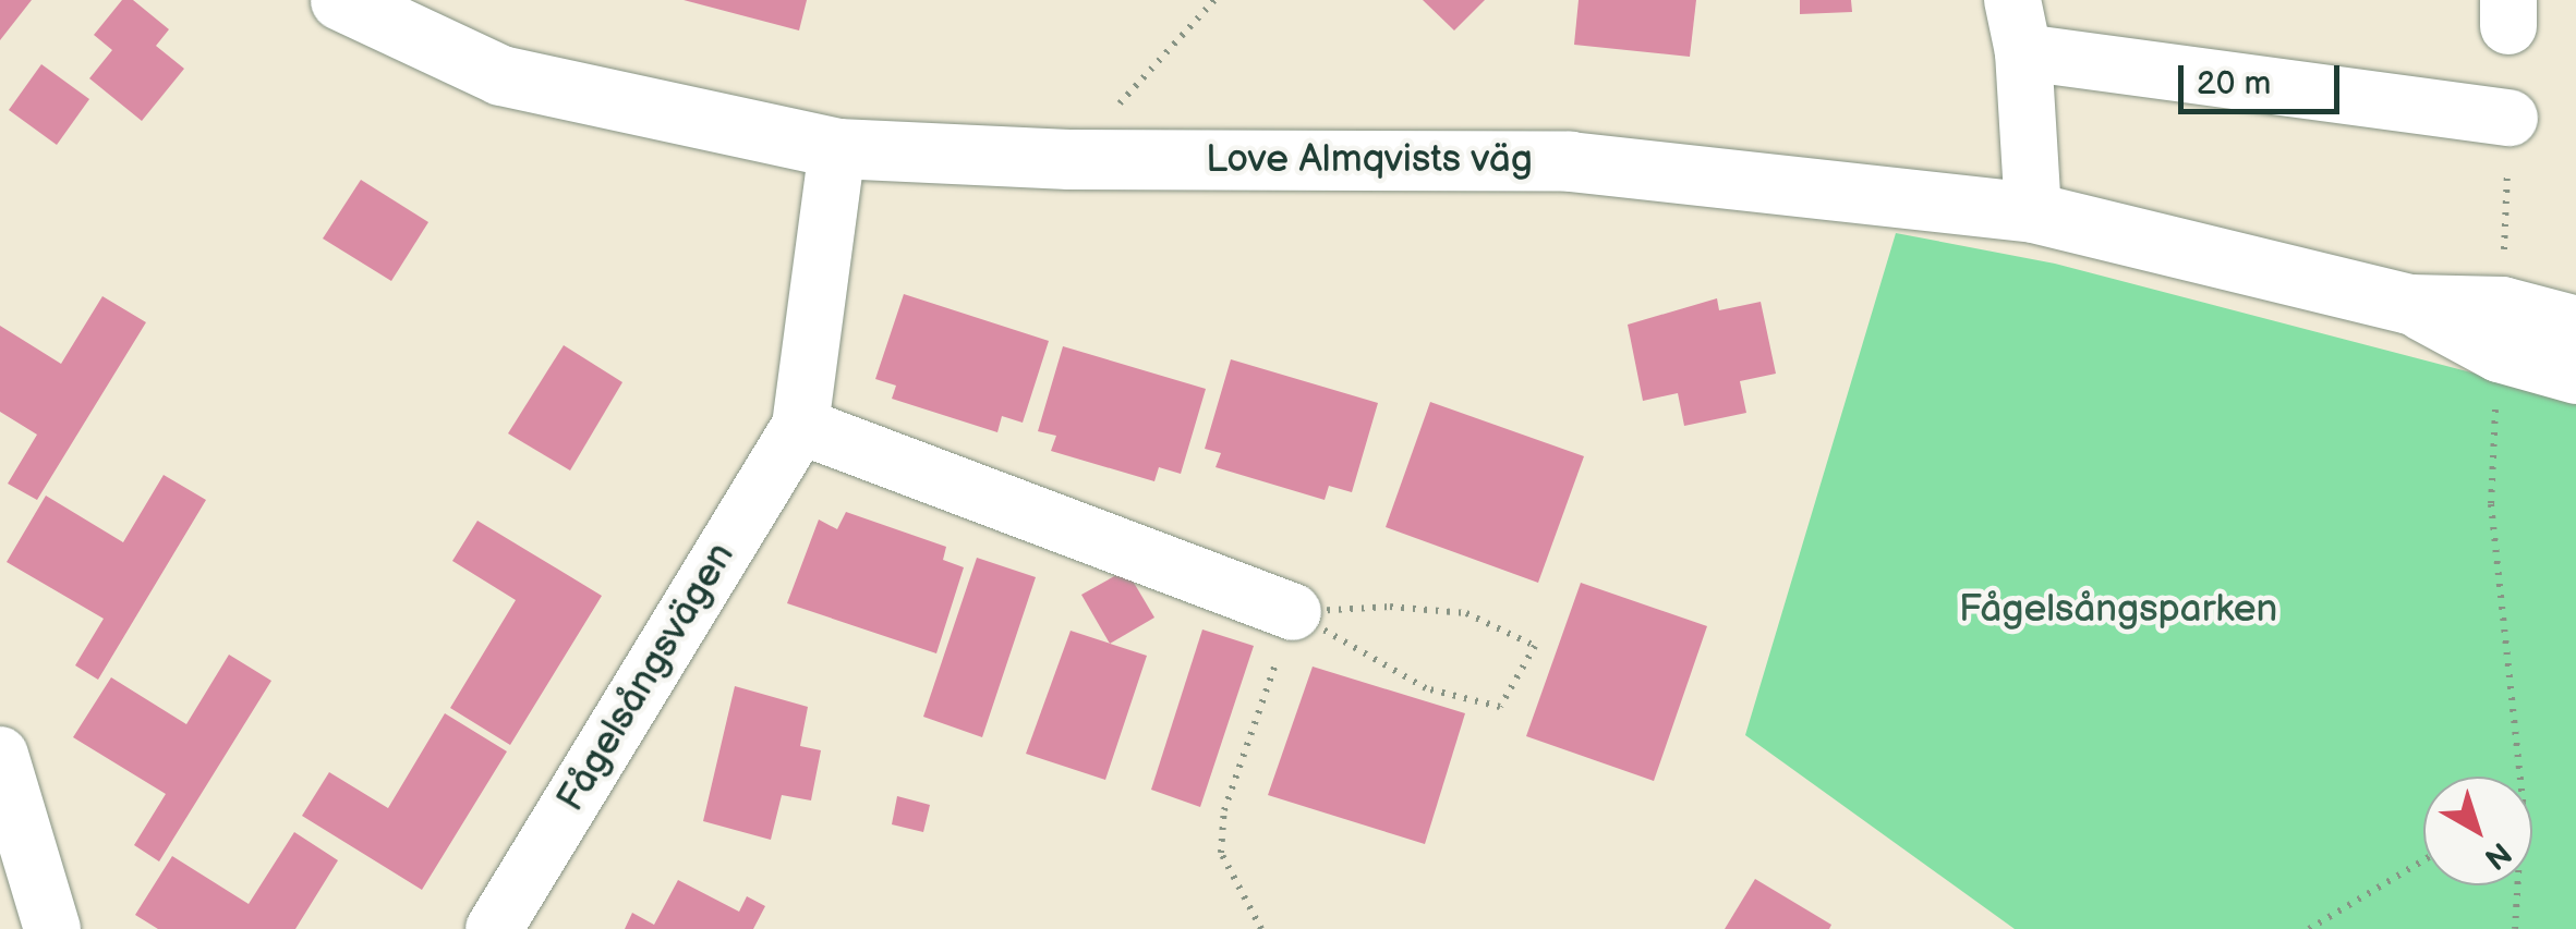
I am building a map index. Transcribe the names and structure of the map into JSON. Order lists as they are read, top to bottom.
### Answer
{
  "streets": {
    "street": ["Love Almqvists väg", "Fågelsångsvägen"]
  },
  "crossings": [
    ["Love Almqvists väg", "Fågelsångsvägen"]
  ],
  "parks": ["Fågelsångsparken"],
  "scale_bar": "20 m",
  "north": "bottom right"
}
